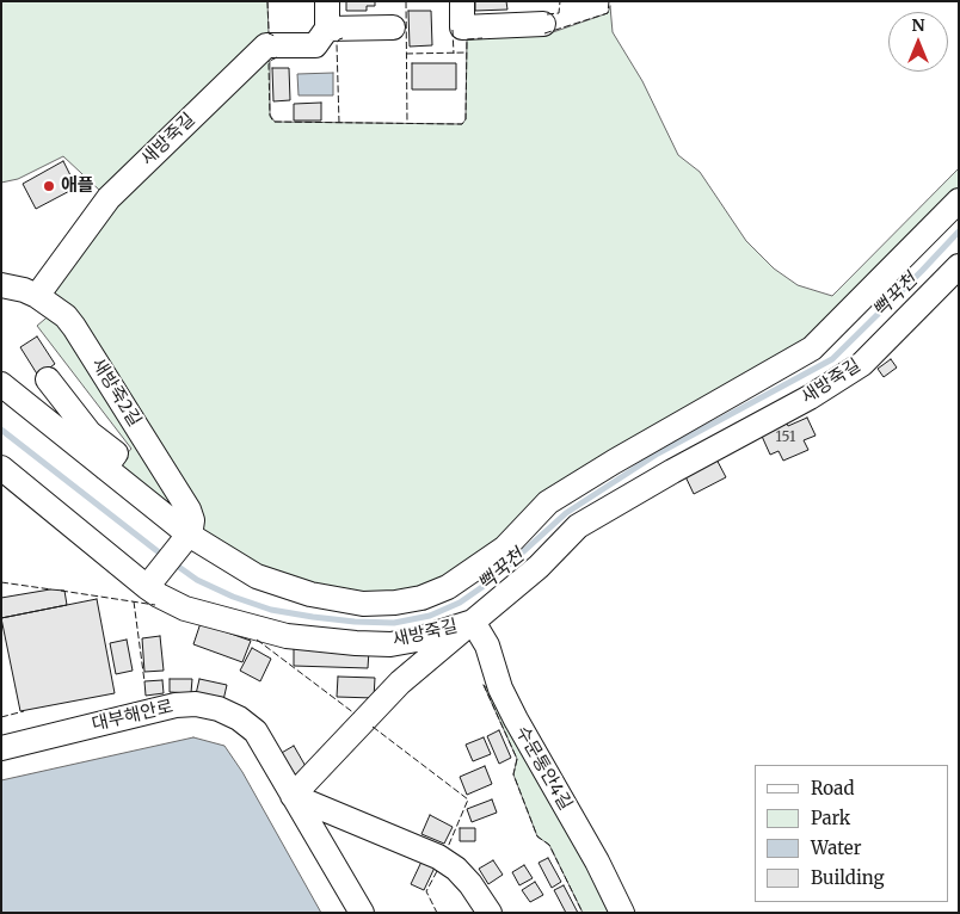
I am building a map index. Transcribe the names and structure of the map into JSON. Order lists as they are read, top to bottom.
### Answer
{
  "streets": {
    "lane": [
      "새방죽길",
      "새방죽2길",
      "대부해안로",
      "수문통안4길"
    ]
  },
  "crossings": [
    ["새방죽길", "새방죽2길"],
    ["새방죽길", "수문통안4길"]
  ],
  "water": ["뻑꾹천"],
  "places": ["애플"],
  "house_numbers": ["151"],
  "legend": [
    "Road",
    "Park",
    "Water",
    "Building"
  ],
  "north": "top"
}
